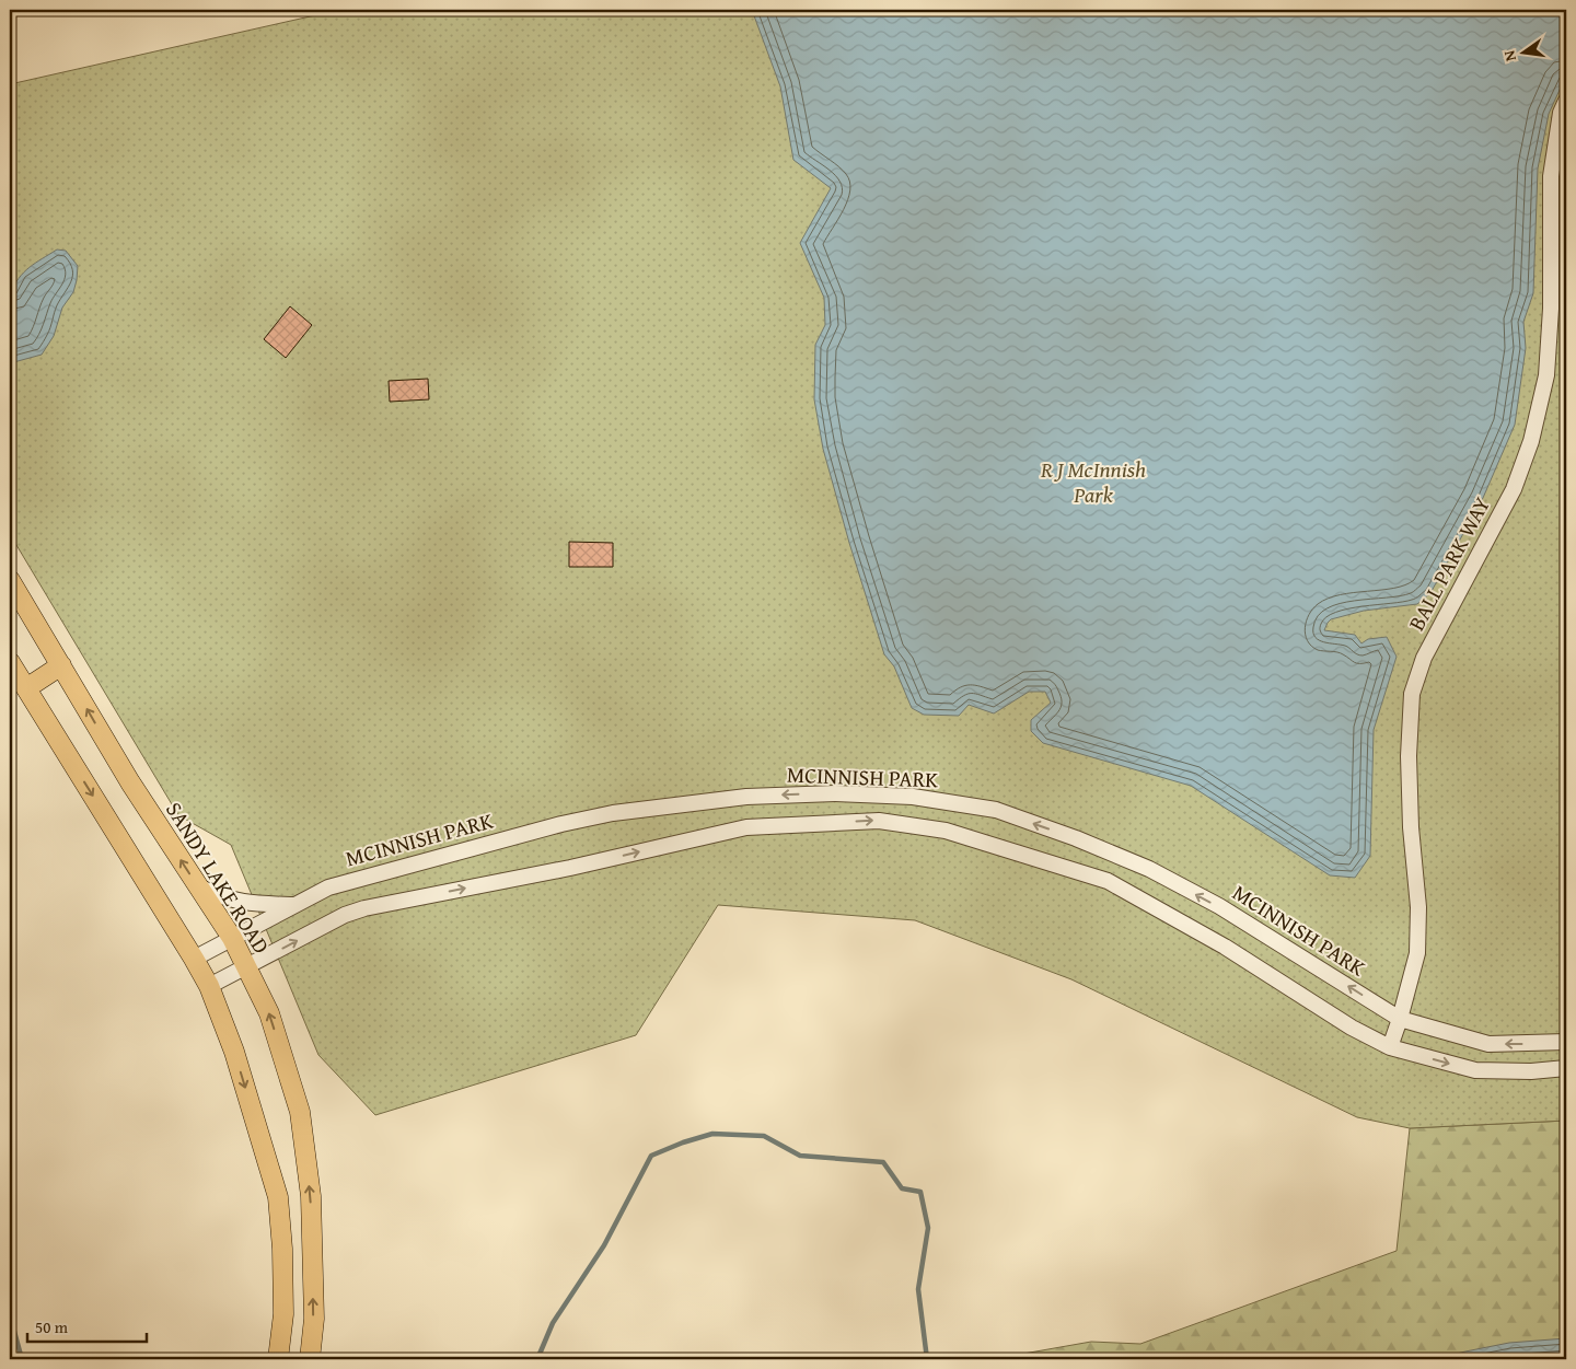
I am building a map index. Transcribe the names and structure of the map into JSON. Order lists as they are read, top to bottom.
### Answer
{
  "streets": {
    "main road": ["SANDY LAKE ROAD"],
    "street": ["BALL PARK WAY", "MCINNISH PARK"]
  },
  "crossings": [
    ["BALL PARK WAY", "MCINNISH PARK"],
    ["MCINNISH PARK", "SANDY LAKE ROAD"]
  ],
  "parks": ["R J McInnish Park"],
  "scale_bar": "50 m",
  "north": "left"
}
